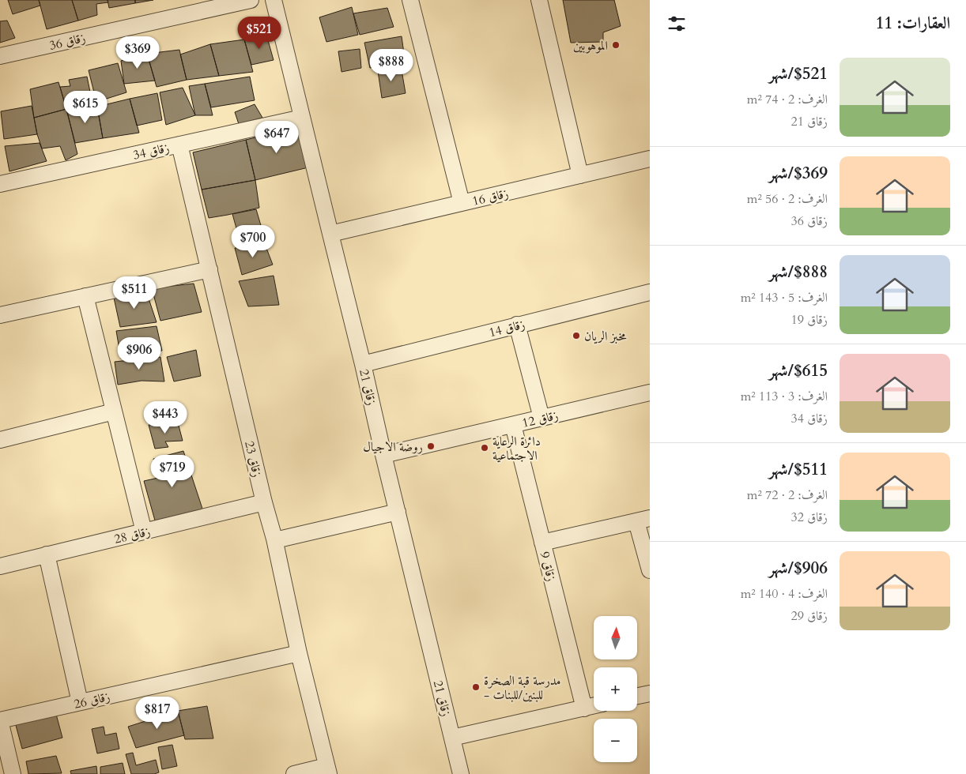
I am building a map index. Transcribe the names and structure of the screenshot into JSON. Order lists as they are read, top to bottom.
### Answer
{
  "streets": {
    "street": [
      "زقاق 36",
      "زقاق 34",
      "زقاق 16",
      "زقاق 14",
      "زقاق 21",
      "زقاق 12",
      "زقاق 23",
      "زقاق 28",
      "زقاق 9",
      "زقاق 26"
    ]
  },
  "crossings": [
    ["زقاق 34", "زقاق 21"],
    ["زقاق 34", "زقاق 23"],
    ["زقاق 16", "زقاق 21"],
    ["زقاق 14", "زقاق 21"],
    ["زقاق 21", "زقاق 12"],
    ["زقاق 12", "زقاق 9"],
    ["زقاق 23", "زقاق 28"],
    ["زقاق 23", "زقاق 26"]
  ],
  "places": [
    "الموهوبين",
    "مخبز الريان",
    "روضة الاجيال",
    "دائرة الرعاية الاجتماعية",
    "مدرسة قبة الصخرة - للبنين/للبنات"
  ],
  "north": "top",
  "page": {
    "heading": "العقارات: 11",
    "price": [
      "$521",
      "$369",
      "$888",
      "$615",
      "$647",
      "$700",
      "$511",
      "$906",
      "$443",
      "$719",
      "$817"
    ],
    "list": [
      {
        "name": "$521/شهر",
        "note": "الغرف: 2 · 74 m² · زقاق 21"
      },
      {
        "name": "$369/شهر",
        "note": "الغرف: 2 · 56 m² · زقاق 36"
      },
      {
        "name": "$888/شهر",
        "note": "الغرف: 5 · 143 m² · زقاق 19"
      },
      {
        "name": "$615/شهر",
        "note": "الغرف: 3 · 113 m² · زقاق 34"
      },
      {
        "name": "$511/شهر",
        "note": "الغرف: 2 · 72 m² · زقاق 32"
      },
      {
        "name": "$906/شهر",
        "note": "الغرف: 4 · 140 m² · زقاق 29"
      }
    ],
    "map_buttons": ["+", "−"]
  }
}
